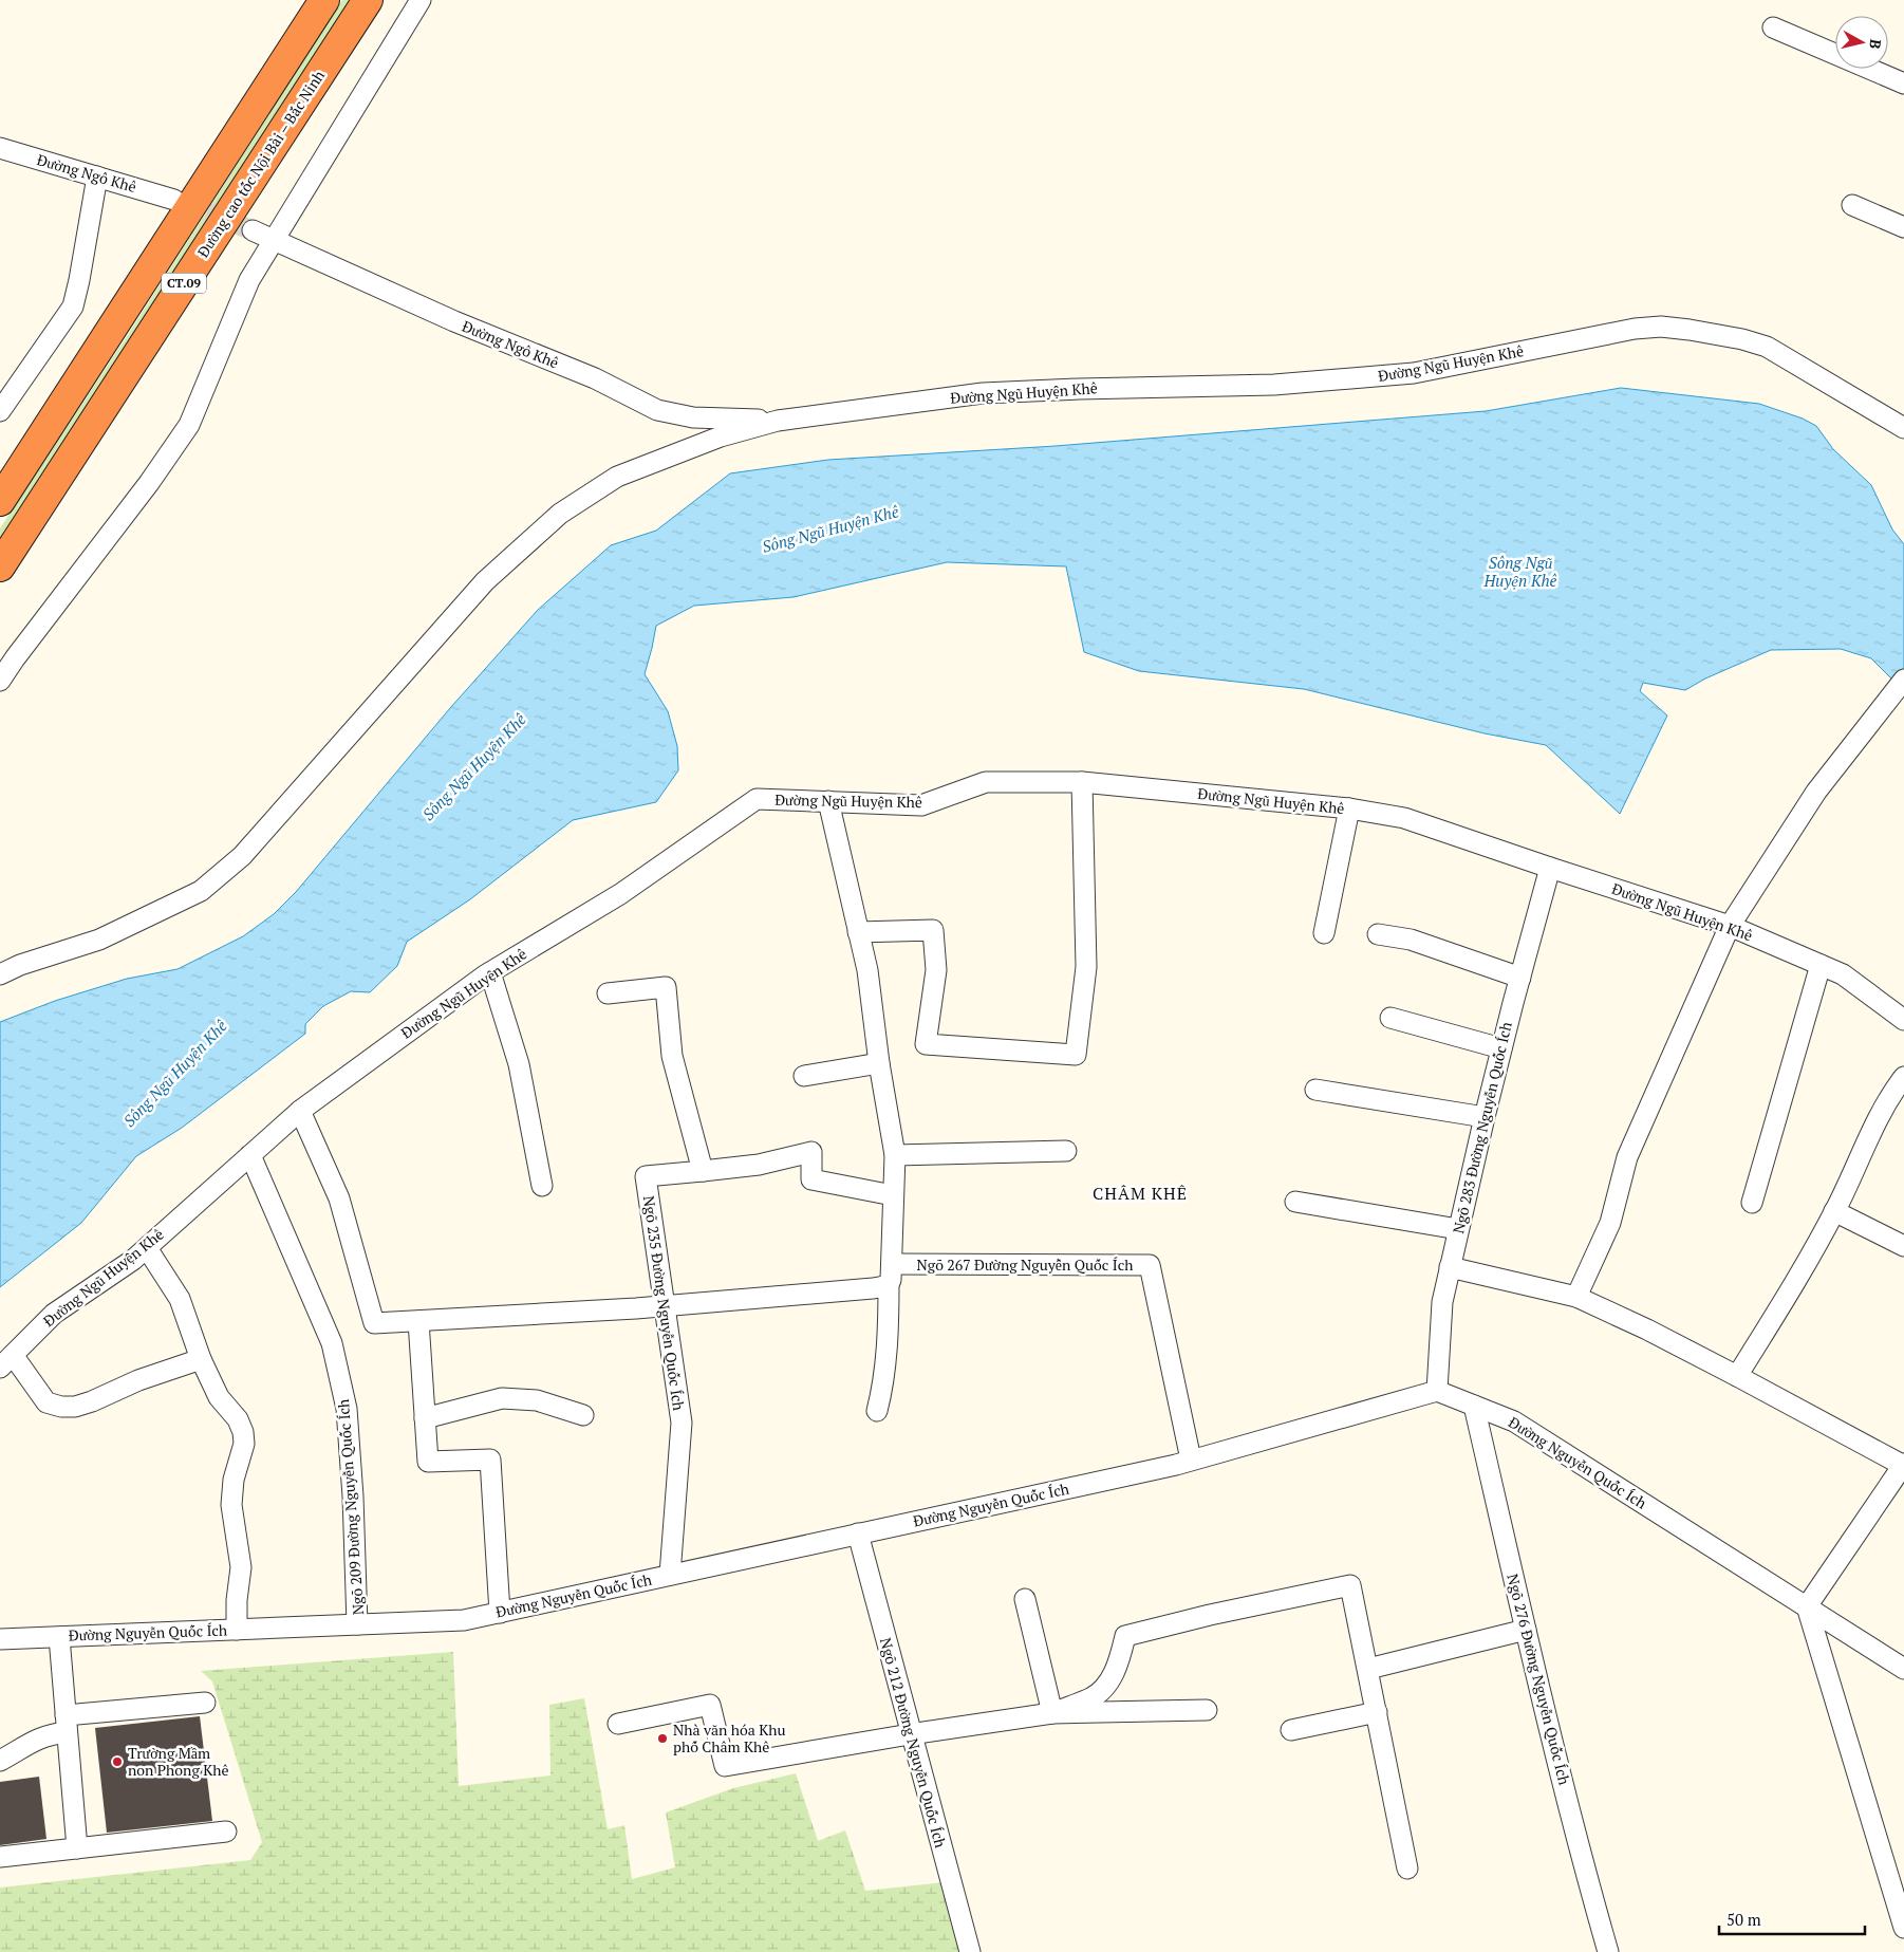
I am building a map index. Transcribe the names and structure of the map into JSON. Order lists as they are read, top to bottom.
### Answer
{
  "streets": {
    "highway": ["Đường cao tốc Nội Bài – Bắc Ninh", "CT.09"],
    "street": [
      "Đường Ngô Khê",
      "Đường Ngũ Huyện Khê",
      "Ngõ 283 Đường Nguyễn Quốc Ích",
      "Ngõ 267 Đường Nguyễn Quốc Ích",
      "Ngõ 235 Đường Nguyễn Quốc Ích",
      "Đường Nguyễn Quốc Ích",
      "Ngõ 209 Đường Nguyễn Quốc Ích",
      "Ngõ 276 Đường Nguyễn Quốc Ích",
      "Ngõ 212 Đường Nguyễn Quốc Ích"
    ]
  },
  "crossings": [
    ["Đường Ngô Khê", "Đường Ngũ Huyện Khê"],
    ["Đường Ngũ Huyện Khê", "Ngõ 283 Đường Nguyễn Quốc Ích"],
    ["Đường Ngũ Huyện Khê", "Ngõ 209 Đường Nguyễn Quốc Ích"],
    ["Ngõ 283 Đường Nguyễn Quốc Ích", "Đường Nguyễn Quốc Ích"],
    ["Ngõ 267 Đường Nguyễn Quốc Ích", "Đường Nguyễn Quốc Ích"],
    ["Ngõ 235 Đường Nguyễn Quốc Ích", "Đường Nguyễn Quốc Ích"],
    ["Đường Nguyễn Quốc Ích", "Ngõ 209 Đường Nguyễn Quốc Ích"],
    ["Đường Nguyễn Quốc Ích", "Ngõ 276 Đường Nguyễn Quốc Ích"],
    ["Đường Nguyễn Quốc Ích", "Ngõ 212 Đường Nguyễn Quốc Ích"]
  ],
  "districts": ["CHÂM KHÊ"],
  "water": ["Sông Ngũ Huyện Khê"],
  "places": ["Nhà văn hóa Khu phố Châm Khê", "Trường Mầm non Phong Khê"],
  "scale_bar": "50 m",
  "north": "right"
}
